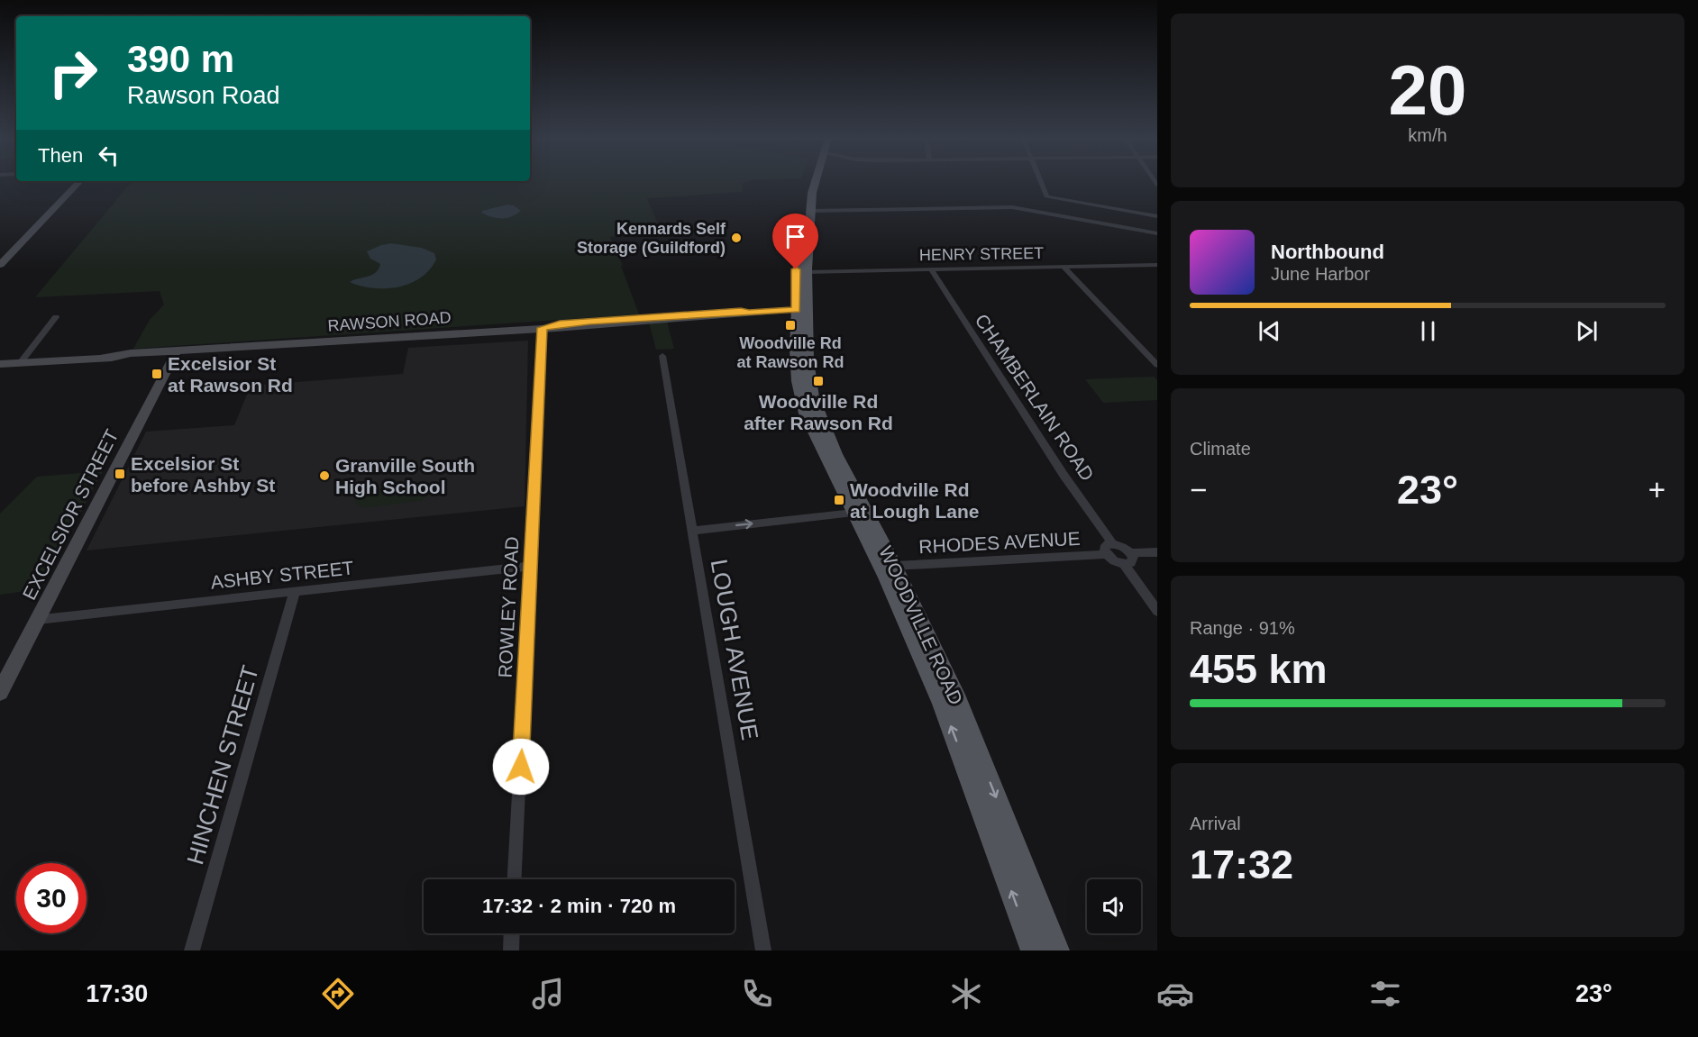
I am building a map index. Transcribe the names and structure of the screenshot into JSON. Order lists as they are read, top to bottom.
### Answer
{
  "streets": {
    "main road": ["RAWSON ROAD", "EXCELSIOR STREET", "WOODVILLE ROAD"],
    "street": [
      "HENRY STREET",
      "CHAMBERLAIN ROAD",
      "RHODES AVENUE",
      "ASHBY STREET",
      "ROWLEY ROAD",
      "LOUGH AVENUE",
      "HINCHEN STREET"
    ]
  },
  "crossings": [
    ["HENRY STREET", "CHAMBERLAIN ROAD"],
    ["HENRY STREET", "WOODVILLE ROAD"],
    ["RAWSON ROAD", "EXCELSIOR STREET"],
    ["RAWSON ROAD", "ROWLEY ROAD"],
    ["RAWSON ROAD", "WOODVILLE ROAD"],
    ["EXCELSIOR STREET", "ASHBY STREET"],
    ["RHODES AVENUE", "WOODVILLE ROAD"],
    ["ASHBY STREET", "ROWLEY ROAD"],
    ["ASHBY STREET", "HINCHEN STREET"]
  ],
  "places": {
    "other": ["Kennards Self Storage (Guildford)", "Granville South High School"],
    "transit": [
      "Woodville Rd at Rawson Rd",
      "Excelsior St at Rawson Rd",
      "Woodville Rd after Rawson Rd",
      "Excelsior St before Ashby St",
      "Woodville Rd at Lough Lane"
    ]
  },
  "page": {
    "tile": [
      ["20", "km/h"],
      "Climate",
      ["Range · 91%", "455 km"],
      ["Arrival", "17:32"]
    ],
    "turn": ["390 m", "Rawson Road"],
    "then": "Then",
    "song": ["Northbound", "June Harbor"],
    "heat": ["−", "23°", "+"],
    "limit": "30",
    "trip": "17:32 · 2 min · 720 m",
    "tabs": ["17:30", "23°"]
  }
}
